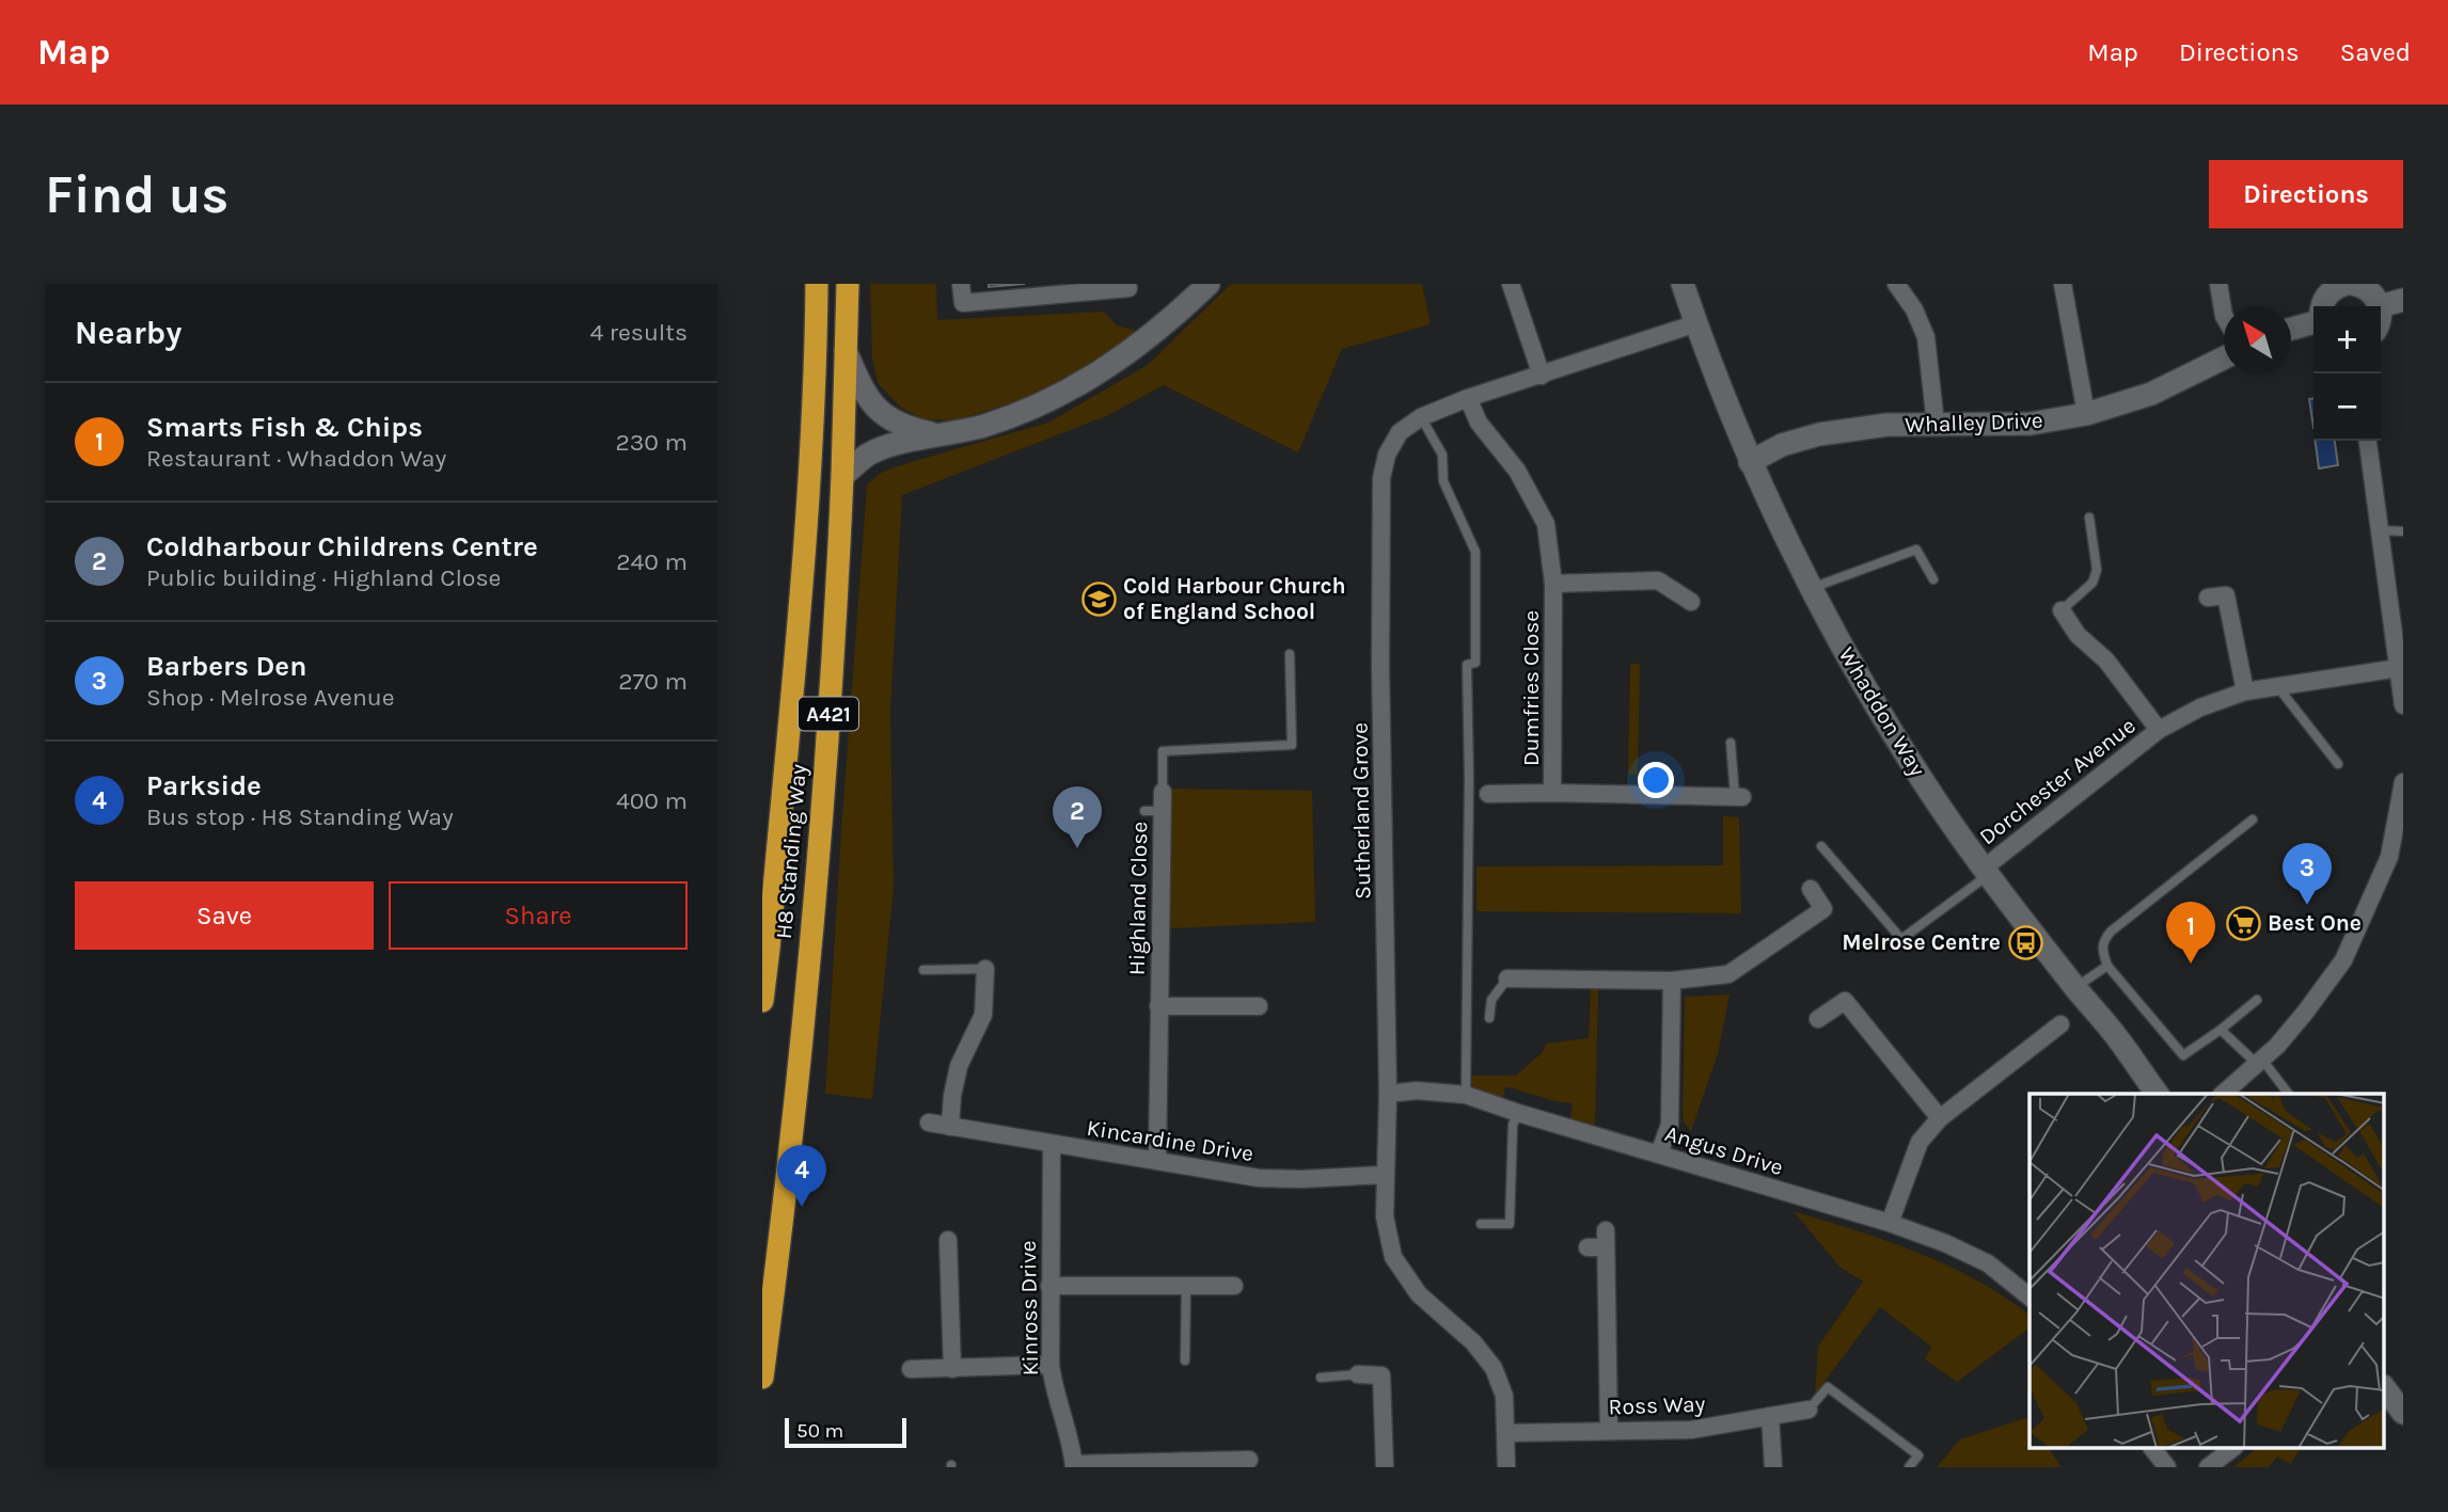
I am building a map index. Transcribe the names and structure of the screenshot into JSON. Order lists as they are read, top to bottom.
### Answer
{
  "streets": {
    "highway": ["A421", "H8 Standing Way"],
    "street": [
      "Whalley Drive",
      "Dumfries Close",
      "Whaddon Way",
      "Dorchester Avenue",
      "Sutherland Grove",
      "Highland Close",
      "Kincardine Drive",
      "Angus Drive",
      "Kinross Drive",
      "Ross Way"
    ]
  },
  "crossings": [
    ["Whalley Drive", "Whaddon Way"],
    ["Dumfries Close", "Sutherland Grove"],
    ["Whaddon Way", "Dorchester Avenue"],
    ["Whaddon Way", "Sutherland Grove"],
    ["Sutherland Grove", "Kincardine Drive"],
    ["Sutherland Grove", "Angus Drive"],
    ["Sutherland Grove", "Ross Way"],
    ["Highland Close", "Kincardine Drive"],
    ["Kincardine Drive", "Kinross Drive"]
  ],
  "places": {
    "school or university": ["Cold Harbour Church of England School"],
    "supermarket": ["Best One"],
    "bus stop": ["Melrose Centre"]
  },
  "scale_bar": "50 m",
  "north": "top left",
  "page": {
    "header": "Map",
    "nav": ["Map", "Directions", "Saved"],
    "buttons": [
      "Directions",
      ["Save", "Share"]
    ],
    "title": "Find us",
    "heading": ["Nearby", "4 results"],
    "map_buttons": ["+", "−"],
    "list": [
      {
        "mark": "1",
        "name": "Smarts Fish & Chips",
        "note": "Restaurant · Whaddon Way",
        "value": "230 m"
      },
      {
        "mark": "2",
        "name": "Coldharbour Childrens Centre",
        "note": "Public building · Highland Close",
        "value": "240 m"
      },
      {
        "mark": "3",
        "name": "Barbers Den",
        "note": "Shop · Melrose Avenue",
        "value": "270 m"
      },
      {
        "mark": "4",
        "name": "Parkside",
        "note": "Bus stop · H8 Standing Way",
        "value": "400 m"
      }
    ],
    "pins": [
      "2",
      "3",
      "1",
      "4"
    ],
    "scale": "50 m"
  }
}
